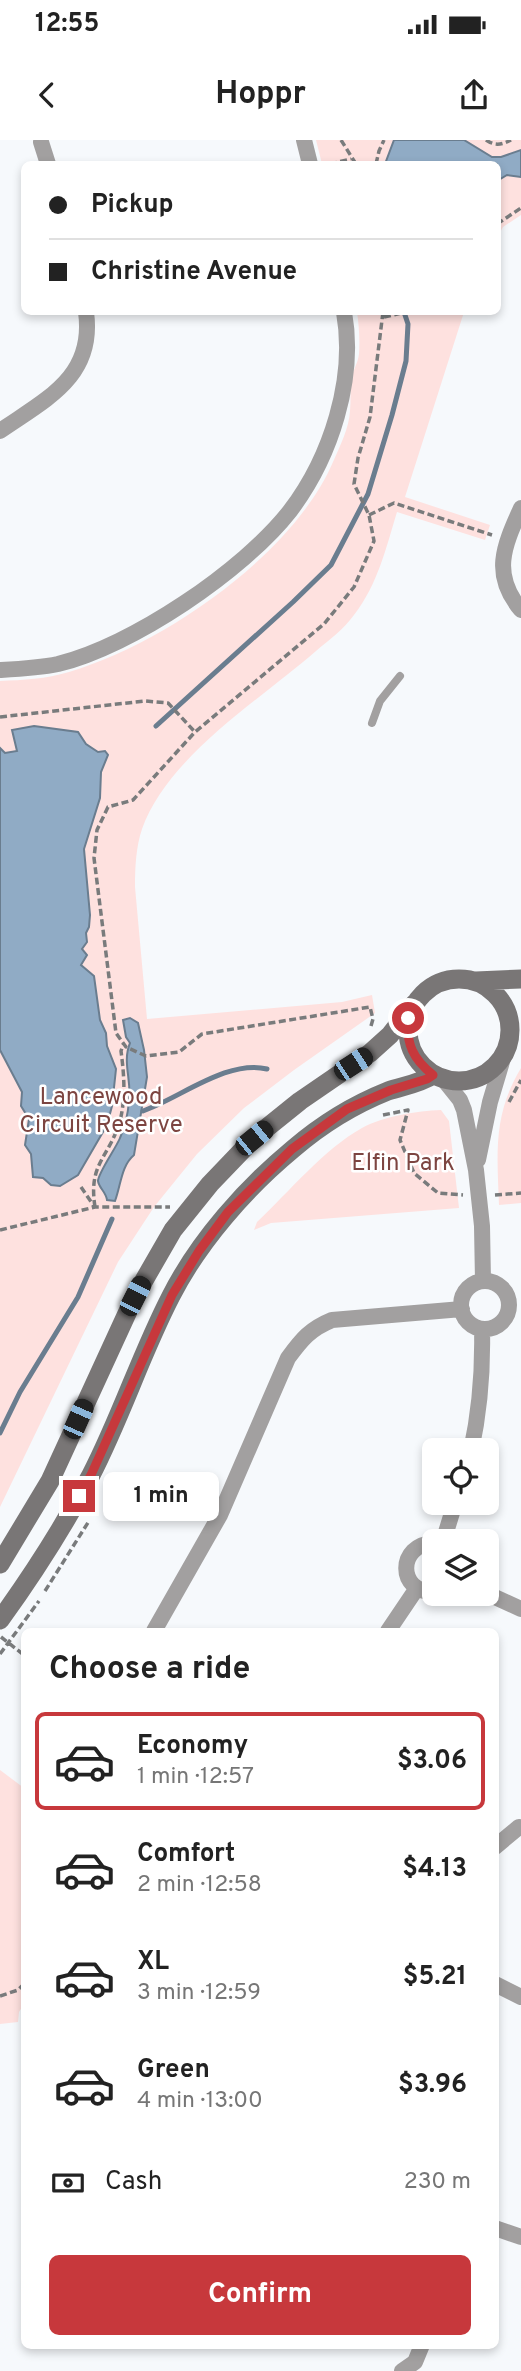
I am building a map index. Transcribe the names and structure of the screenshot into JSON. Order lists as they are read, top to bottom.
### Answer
{
  "parks": ["Lancewood Circuit Reserve", "Elfin Park"],
  "page": {
    "status": "12:55",
    "header": "Hoppr",
    "banner": ["Pickup", "Christine Avenue"],
    "bubble": "1 min",
    "heading": "Choose a ride",
    "list": [
      {
        "name": "Economy",
        "note": "1 min · 12:57",
        "value": "$3.06"
      },
      {
        "name": "Comfort",
        "note": "2 min · 12:58",
        "value": "$4.13"
      },
      {
        "name": "XL",
        "note": "3 min · 12:59",
        "value": "$5.21"
      },
      {
        "name": "Green",
        "note": "4 min · 13:00",
        "value": "$3.96"
      }
    ],
    "pay": ["Cash", "230 m"],
    "buttons": "Confirm"
  }
}
